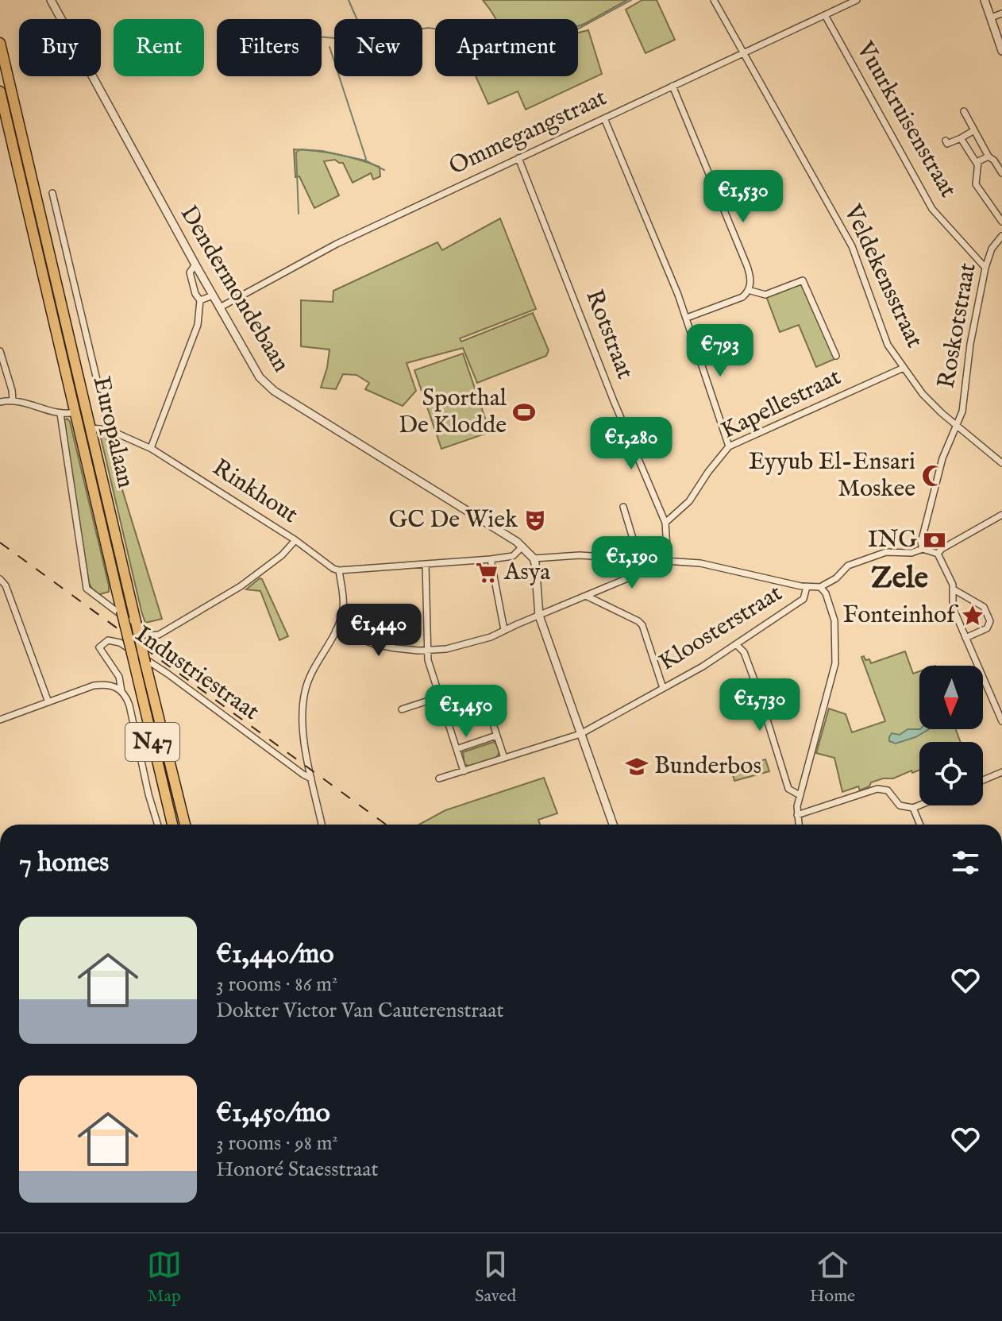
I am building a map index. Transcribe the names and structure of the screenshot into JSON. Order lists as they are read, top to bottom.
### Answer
{
  "streets": {
    "highway": ["Europalaan", "N47"],
    "street": [
      "Vuurkruisenstraat",
      "Ommegangstraat",
      "Veldekensstraat",
      "Dendermondebaan",
      "Roskotstraat",
      "Rotstraat",
      "Kapellestraat",
      "Rinkhout",
      "Kloosterstraat",
      "Industriestraat"
    ]
  },
  "crossings": [
    ["Vuurkruisenstraat", "Ommegangstraat"],
    ["Vuurkruisenstraat", "Roskotstraat"],
    ["Ommegangstraat", "Veldekensstraat"],
    ["Ommegangstraat", "Dendermondebaan"],
    ["Ommegangstraat", "Rotstraat"],
    ["Veldekensstraat", "Roskotstraat"],
    ["Veldekensstraat", "Kapellestraat"],
    ["Rotstraat", "Kapellestraat"],
    ["Europalaan", "Rinkhout"]
  ],
  "districts": ["Zele"],
  "places": {
    "sports": ["Sporthal De Klodde"],
    "mosque": ["Eyyub El-Ensari Moskee"],
    "theatre": ["GC De Wiek"],
    "bank": ["ING"],
    "supermarket": ["Asya"],
    "place": ["Fonteinhof"],
    "school or university": ["Bunderbos"]
  },
  "north": "bottom",
  "page": {
    "chip": [
      "Buy",
      "Rent",
      "Filters",
      "New",
      "Apartment"
    ],
    "price": [
      "€1,530",
      "€793",
      "€1,280",
      "€1,190",
      "€1,440",
      "€1,730",
      "€1,450"
    ],
    "heading": "7 homes",
    "list": [
      {
        "name": "€1,440/mo",
        "note": "3 rooms · 86 m² · Dokter Victor Van Cauterenstraat"
      },
      {
        "name": "€1,450/mo",
        "note": "3 rooms · 98 m² · Honoré Staesstraat"
      }
    ],
    "tabs": ["Map", "Saved", "Home"]
  }
}
